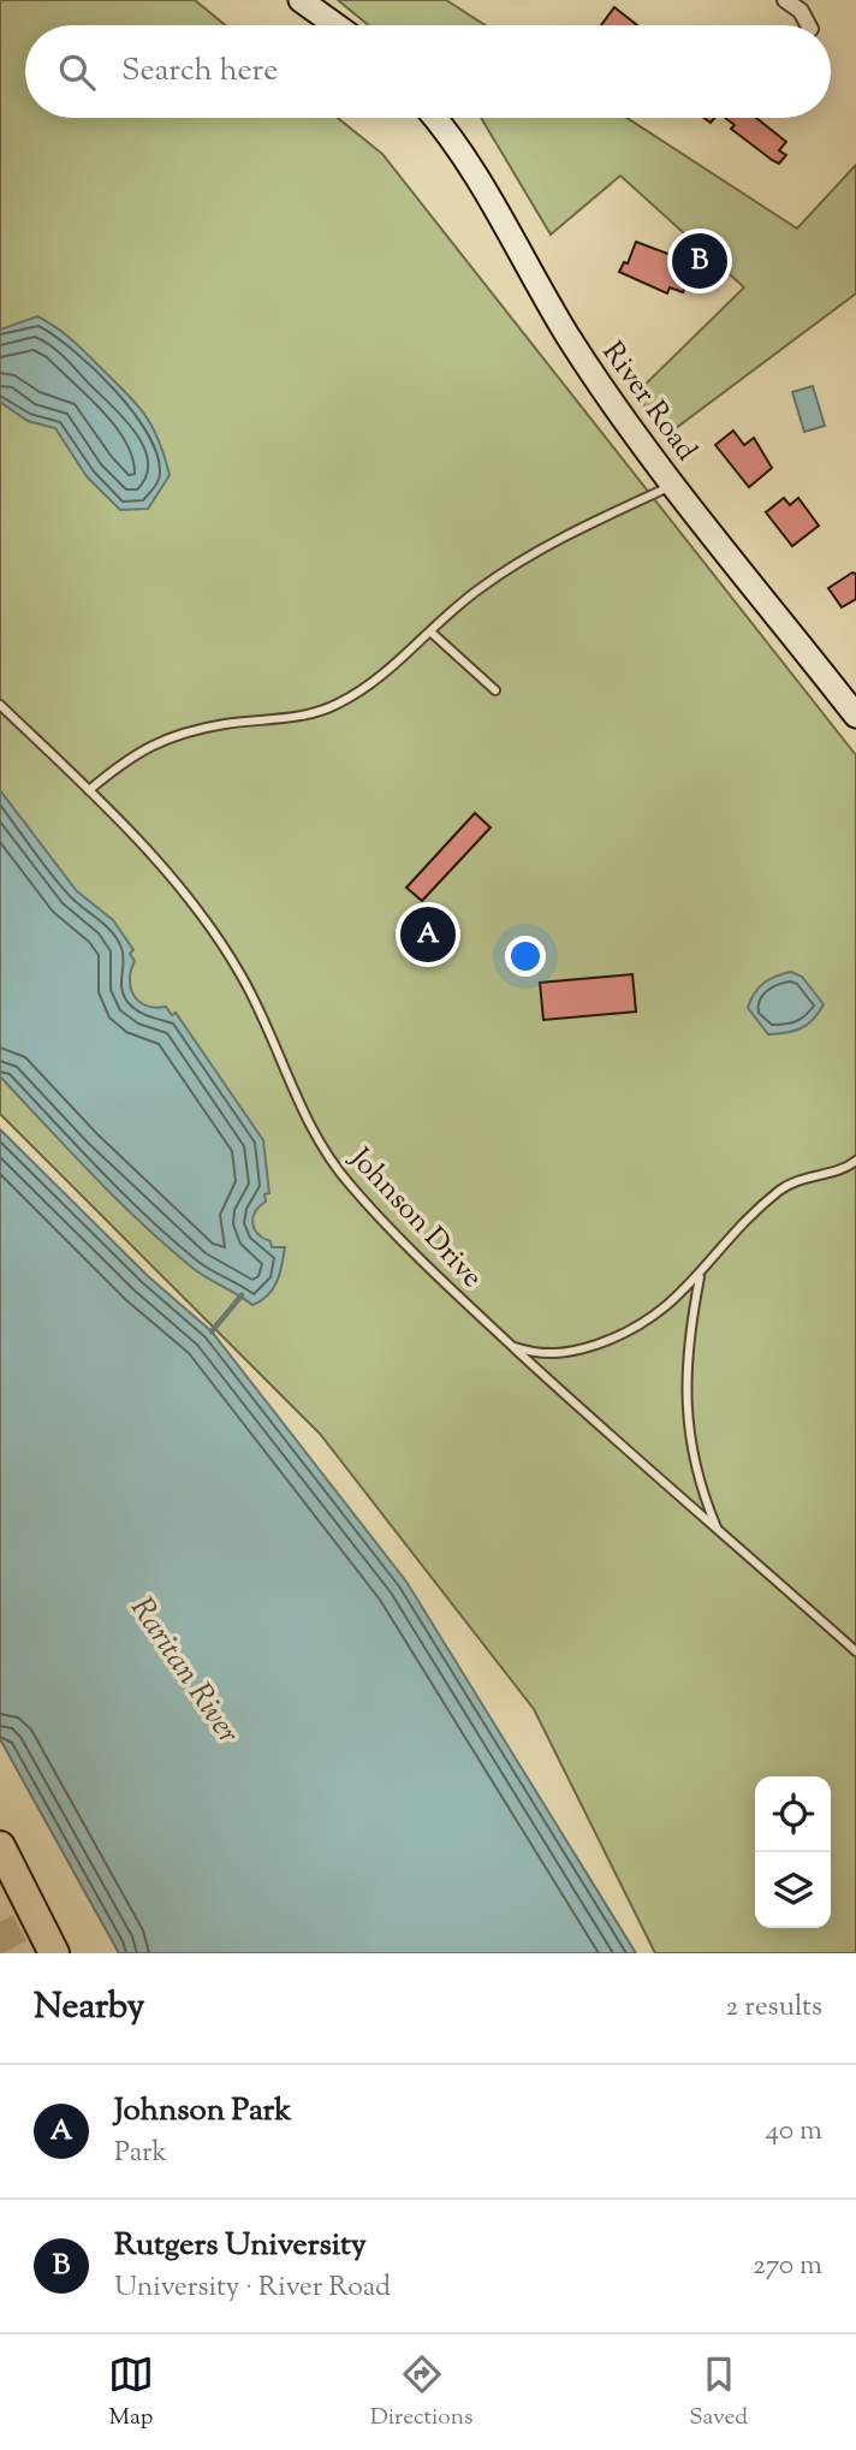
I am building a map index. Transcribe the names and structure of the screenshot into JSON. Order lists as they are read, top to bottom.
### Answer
{
  "streets": {
    "street": ["River Road"],
    "lane": ["Johnson Drive"]
  },
  "water": ["Raritan River"],
  "page": {
    "search": "Search here",
    "pins": ["B", "A"],
    "heading": ["Nearby", "2 results"],
    "list": [
      {
        "mark": "A",
        "name": "Johnson Park",
        "note": "Park",
        "value": "40 m"
      },
      {
        "mark": "B",
        "name": "Rutgers University",
        "note": "University · River Road",
        "value": "270 m"
      }
    ],
    "nav": ["Map", "Directions", "Saved"]
  }
}
